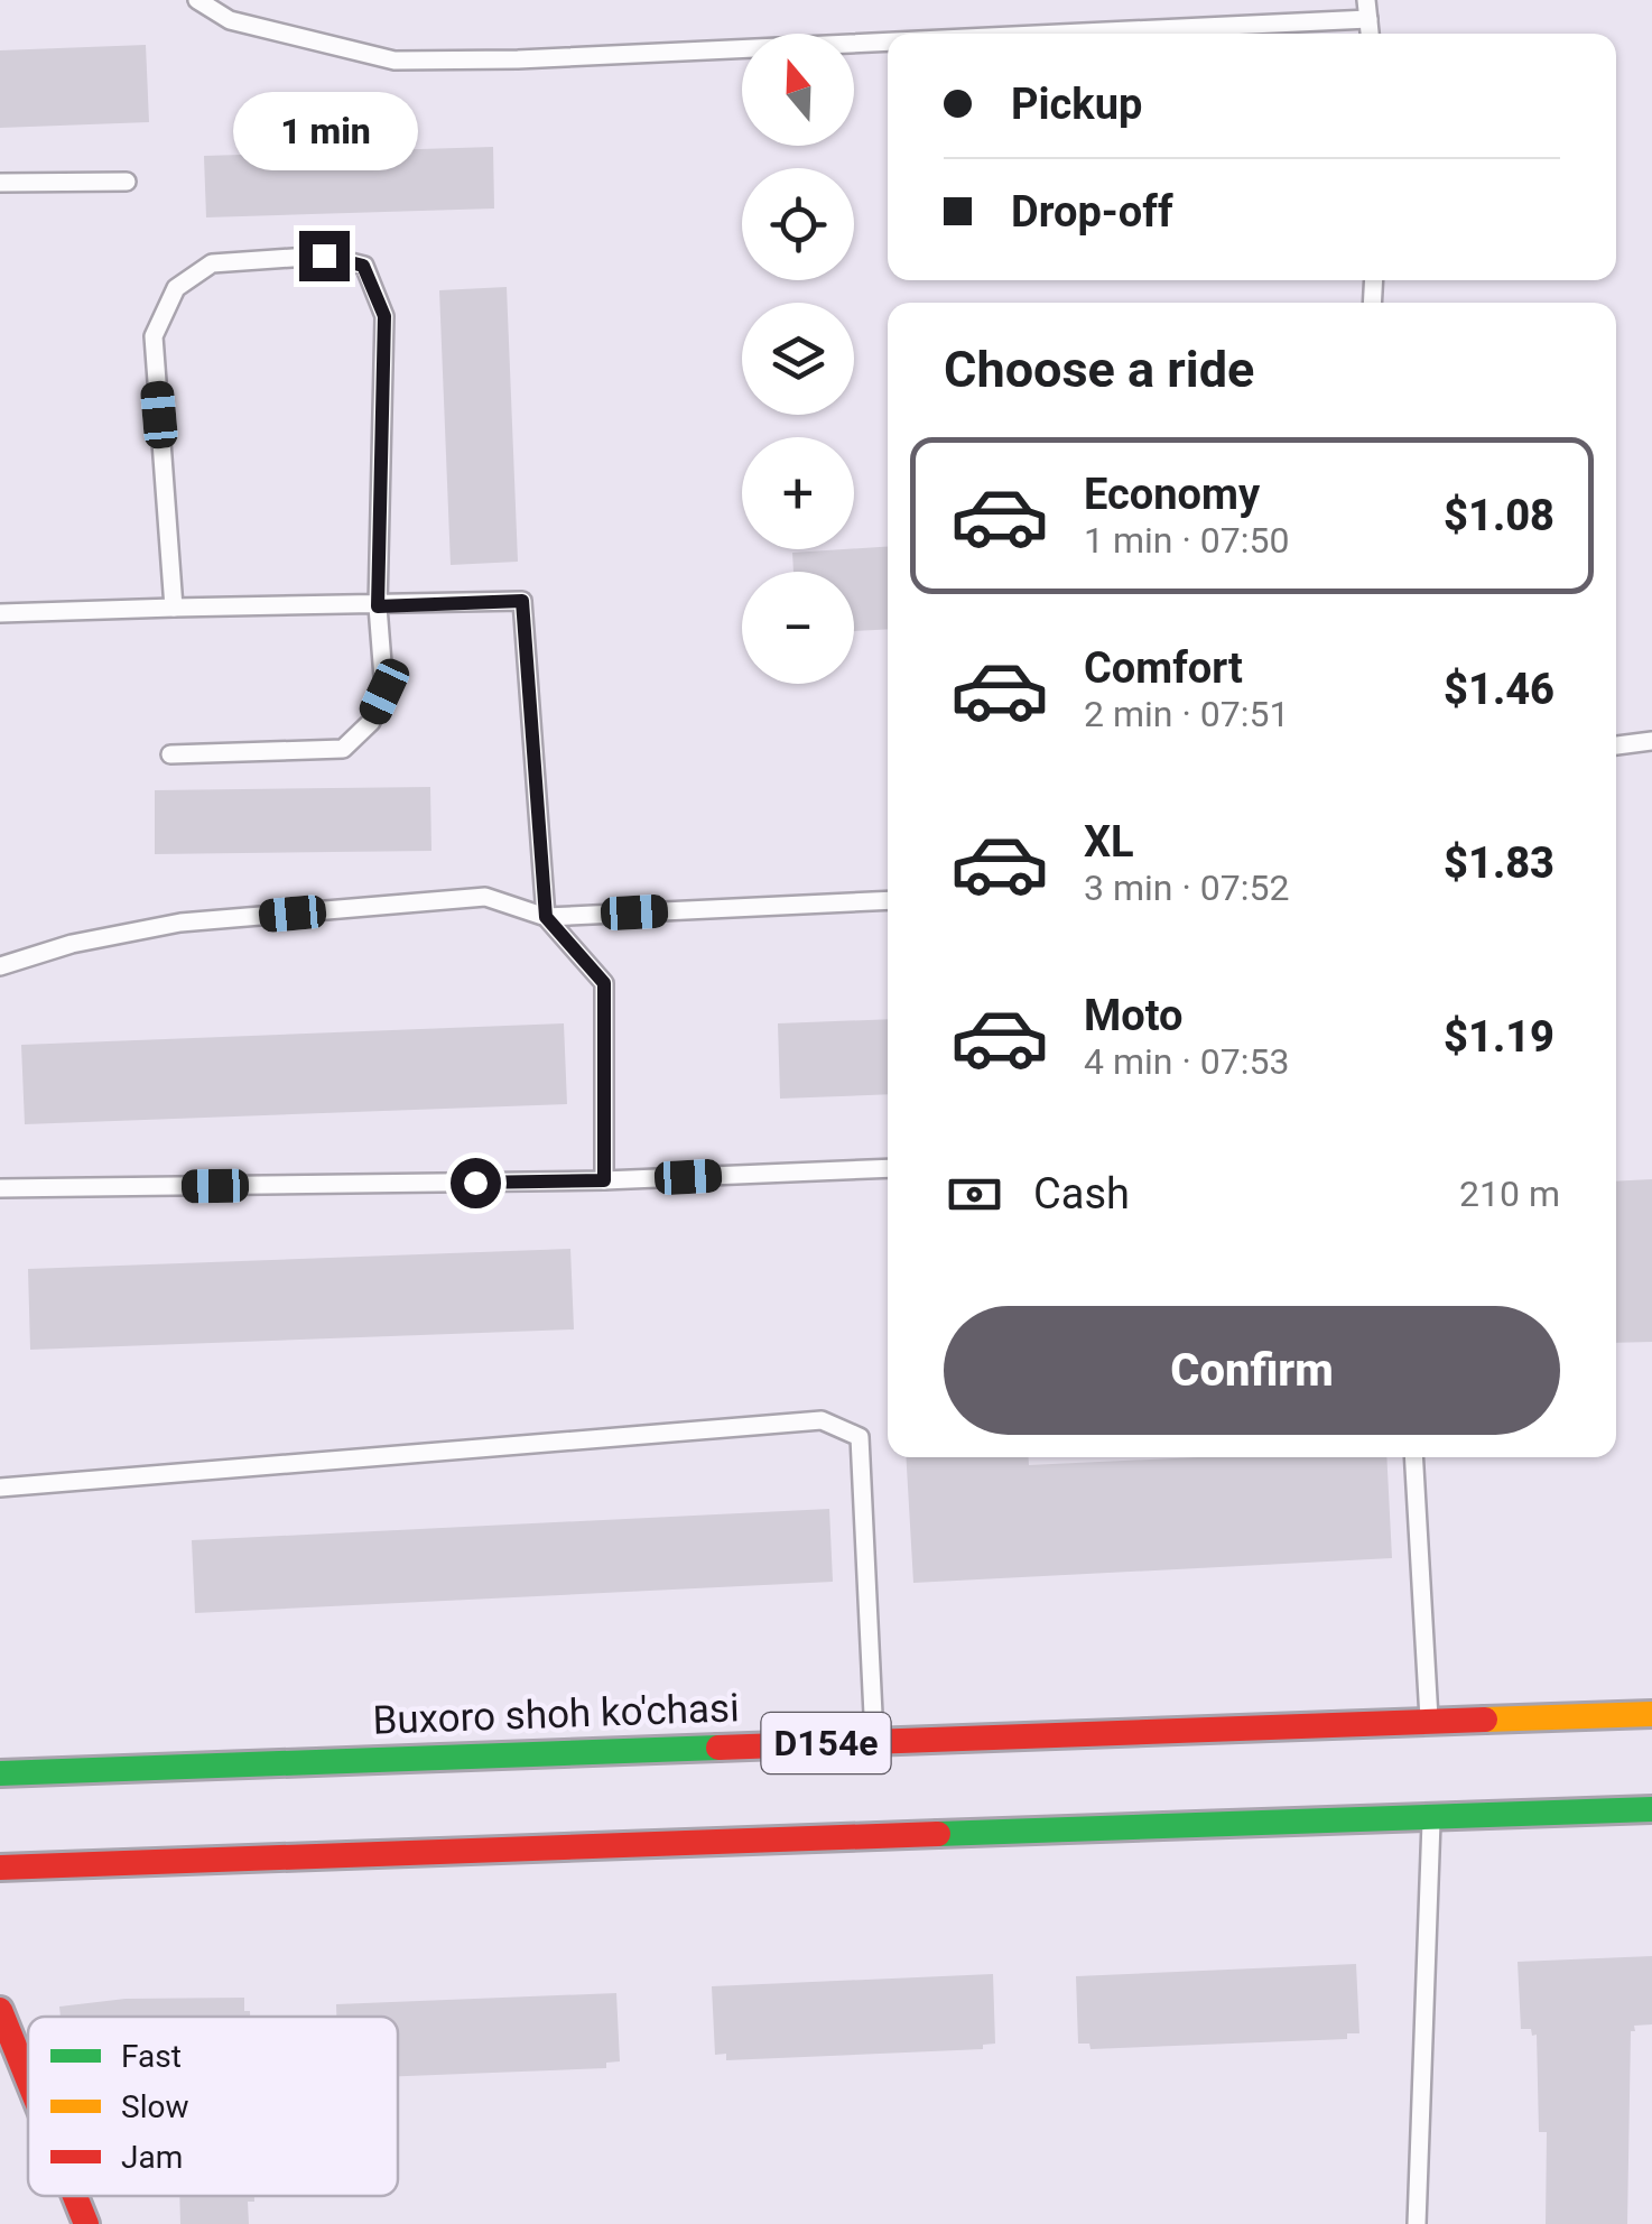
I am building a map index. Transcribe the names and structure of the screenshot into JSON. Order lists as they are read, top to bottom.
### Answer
{
  "streets": {
    "main road": ["Buxoro shoh ko'chasi", "D154e"]
  },
  "legend": ["Fast", "Slow", "Jam"],
  "north": "top",
  "page": {
    "map_buttons": ["+", "−"],
    "banner": ["Pickup", "Drop-off"],
    "bubble": "1 min",
    "heading": "Choose a ride",
    "list": [
      {
        "name": "Economy",
        "note": "1 min · 07:50",
        "value": "$1.08"
      },
      {
        "name": "Comfort",
        "note": "2 min · 07:51",
        "value": "$1.46"
      },
      {
        "name": "XL",
        "note": "3 min · 07:52",
        "value": "$1.83"
      },
      {
        "name": "Moto",
        "note": "4 min · 07:53",
        "value": "$1.19"
      }
    ],
    "pay": ["Cash", "210 m"],
    "buttons": "Confirm"
  }
}
